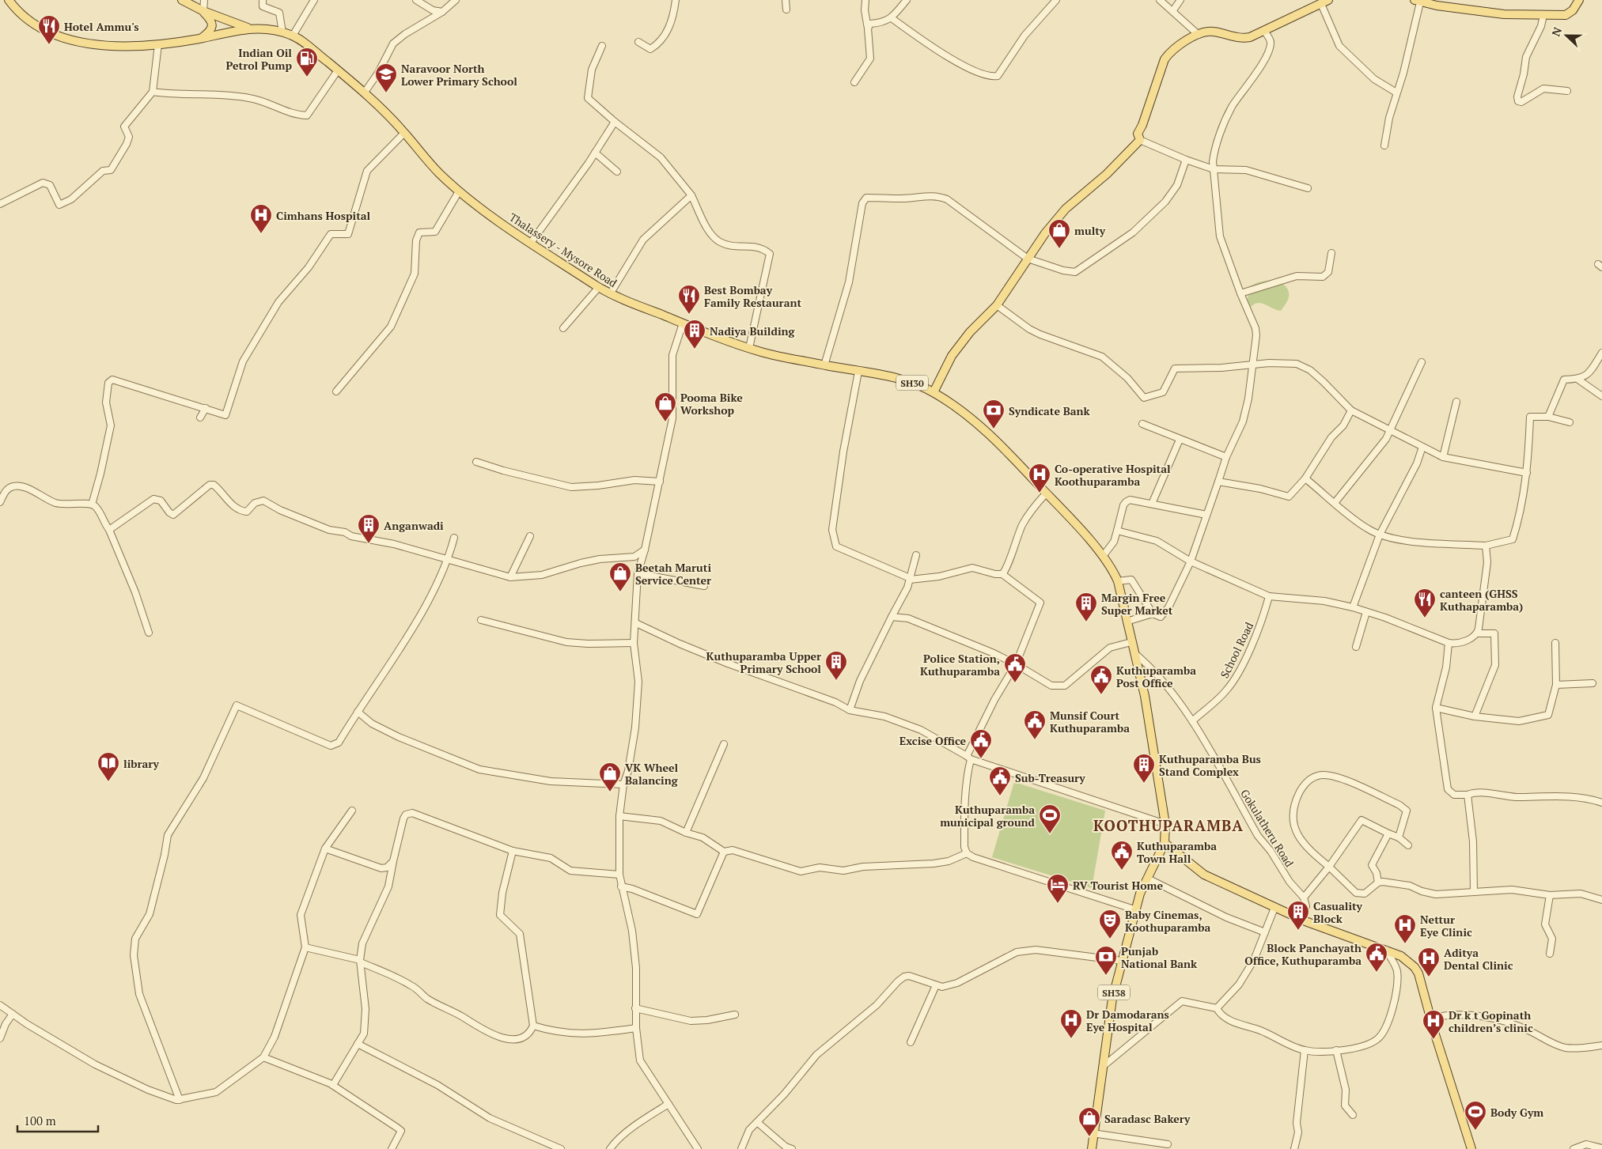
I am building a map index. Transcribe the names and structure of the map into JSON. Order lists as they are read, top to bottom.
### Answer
{
  "streets": {
    "main road": ["Thalassery - Mysore Road", "SH30", "SH38"],
    "street": ["School Road", "Gokulatheru Road"]
  },
  "crossings": [
    ["Thalassery - Mysore Road", "Gokulatheru Road"],
    ["Thalassery - Mysore Road", "SH38"],
    ["School Road", "Gokulatheru Road"]
  ],
  "districts": ["KOOTHUPARAMBA"],
  "places": {
    "restaurant": ["Hotel Ammu's", "Best Bombay Family Restaurant", "canteen (GHSS Kuthaparamba)"],
    "fuel station": ["Indian Oil Petrol Pump"],
    "school or university": ["Naravoor North Lower Primary School"],
    "hospital": [
      "Cimhans Hospital",
      "Co-operative Hospital Koothuparamba",
      "Nettur Eye Clinic",
      "Aditya Dental Clinic",
      "Dr Damodarans Eye Hospital",
      "Dr k t Gopinath children’s clinic"
    ],
    "shop": [
      "multy",
      "Pooma Bike Workshop",
      "Beetah Maruti Service Center",
      "VK Wheel Balancing",
      "Saradasc Bakery"
    ],
    "building": [
      "Nadiya Building",
      "Anganwadi",
      "Margin Free Super Market",
      "Kuthuparamba Upper Primary School",
      "Kuthuparamba Bus Stand Complex",
      "Casuality Block"
    ],
    "bank": ["Syndicate Bank", "Punjab National Bank"],
    "public building": [
      "Police Station, Kuthuparamba",
      "Kuthuparamba Post Office",
      "Munsif Court Kuthuparamba",
      "Excise Office",
      "Sub-Treasury",
      "Kuthuparamba Town Hall",
      "Block Panchayath Office, Kuthuparamba"
    ],
    "library": ["library"],
    "sports": ["Kuthuparamba municipal ground", "Body Gym"],
    "hotel": ["RV Tourist Home"],
    "theatre": ["Baby Cinemas, Koothuparamba"]
  },
  "scale_bar": "100 m",
  "north": "left"
}
